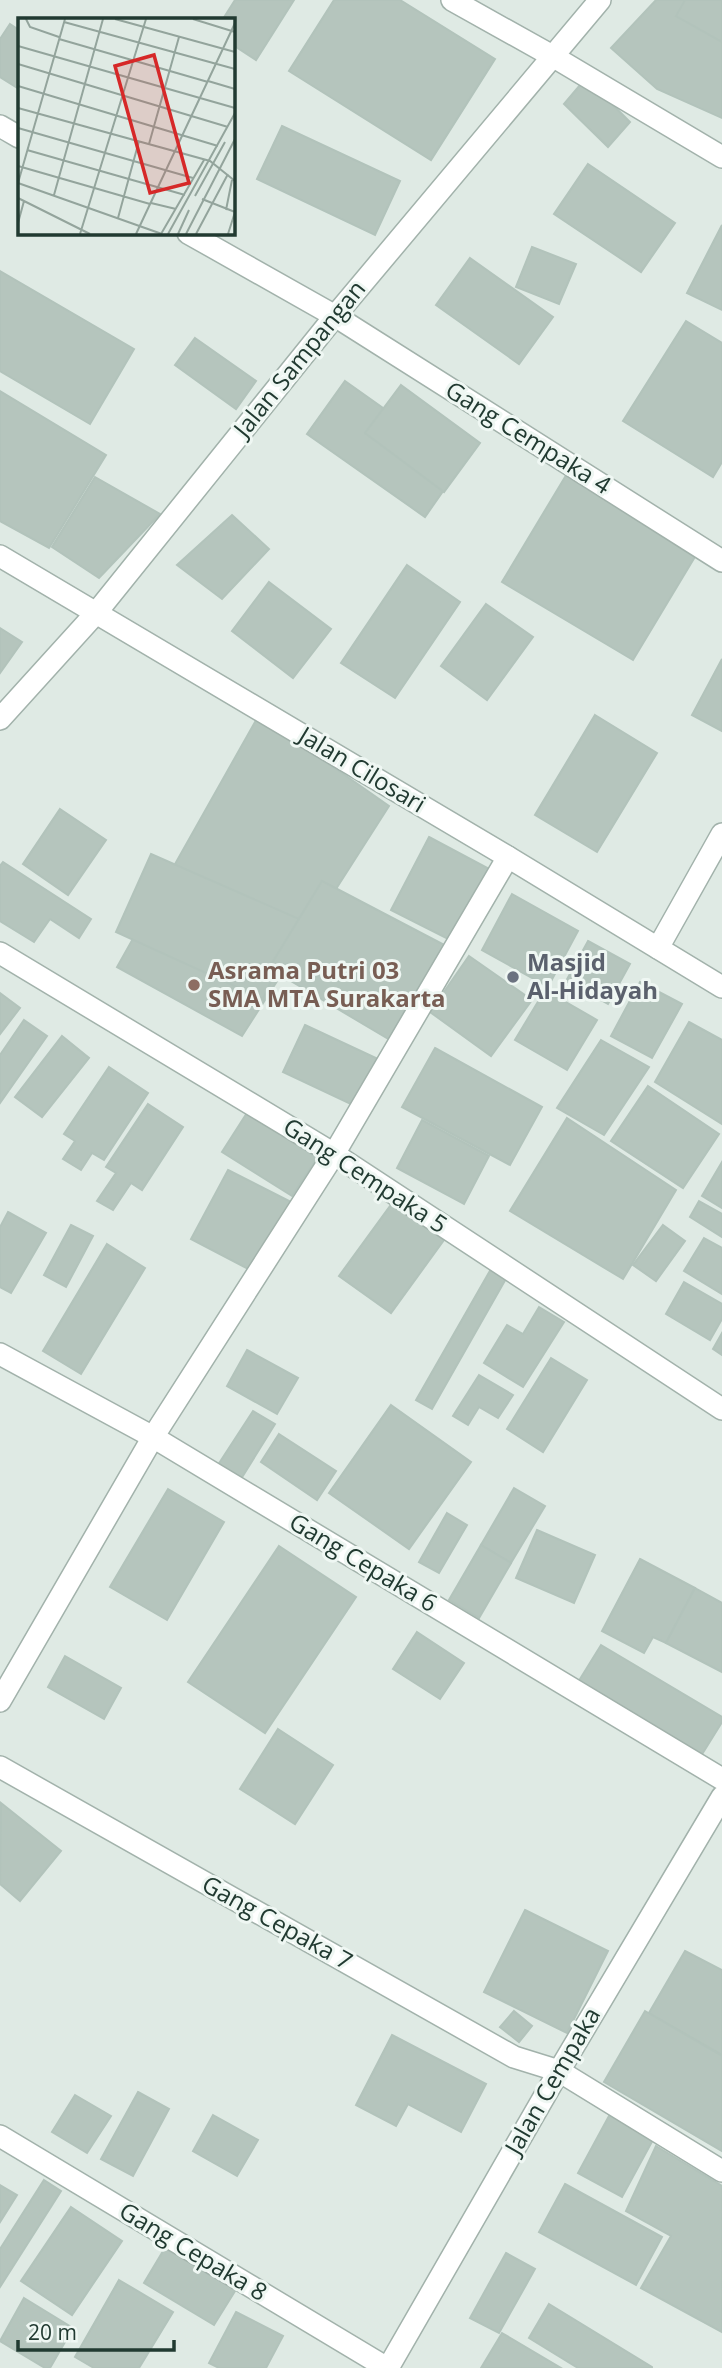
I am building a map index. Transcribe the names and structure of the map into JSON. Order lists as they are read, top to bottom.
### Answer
{
  "streets": {
    "street": [
      "Jalan Sampangan",
      "Gang Cempaka 4",
      "Jalan Cilosari",
      "Gang Cempaka 5",
      "Gang Cepaka 6",
      "Gang Cepaka 7",
      "Jalan Cempaka",
      "Gang Cepaka 8"
    ]
  },
  "crossings": [
    ["Jalan Sampangan", "Gang Cempaka 4"],
    ["Jalan Sampangan", "Jalan Cilosari"],
    ["Gang Cepaka 7", "Jalan Cempaka"],
    ["Jalan Cempaka", "Gang Cepaka 8"]
  ],
  "places": ["Masjid Al-Hidayah", "Asrama Putri 03 SMA MTA Surakarta"],
  "scale_bar": "20 m"
}
